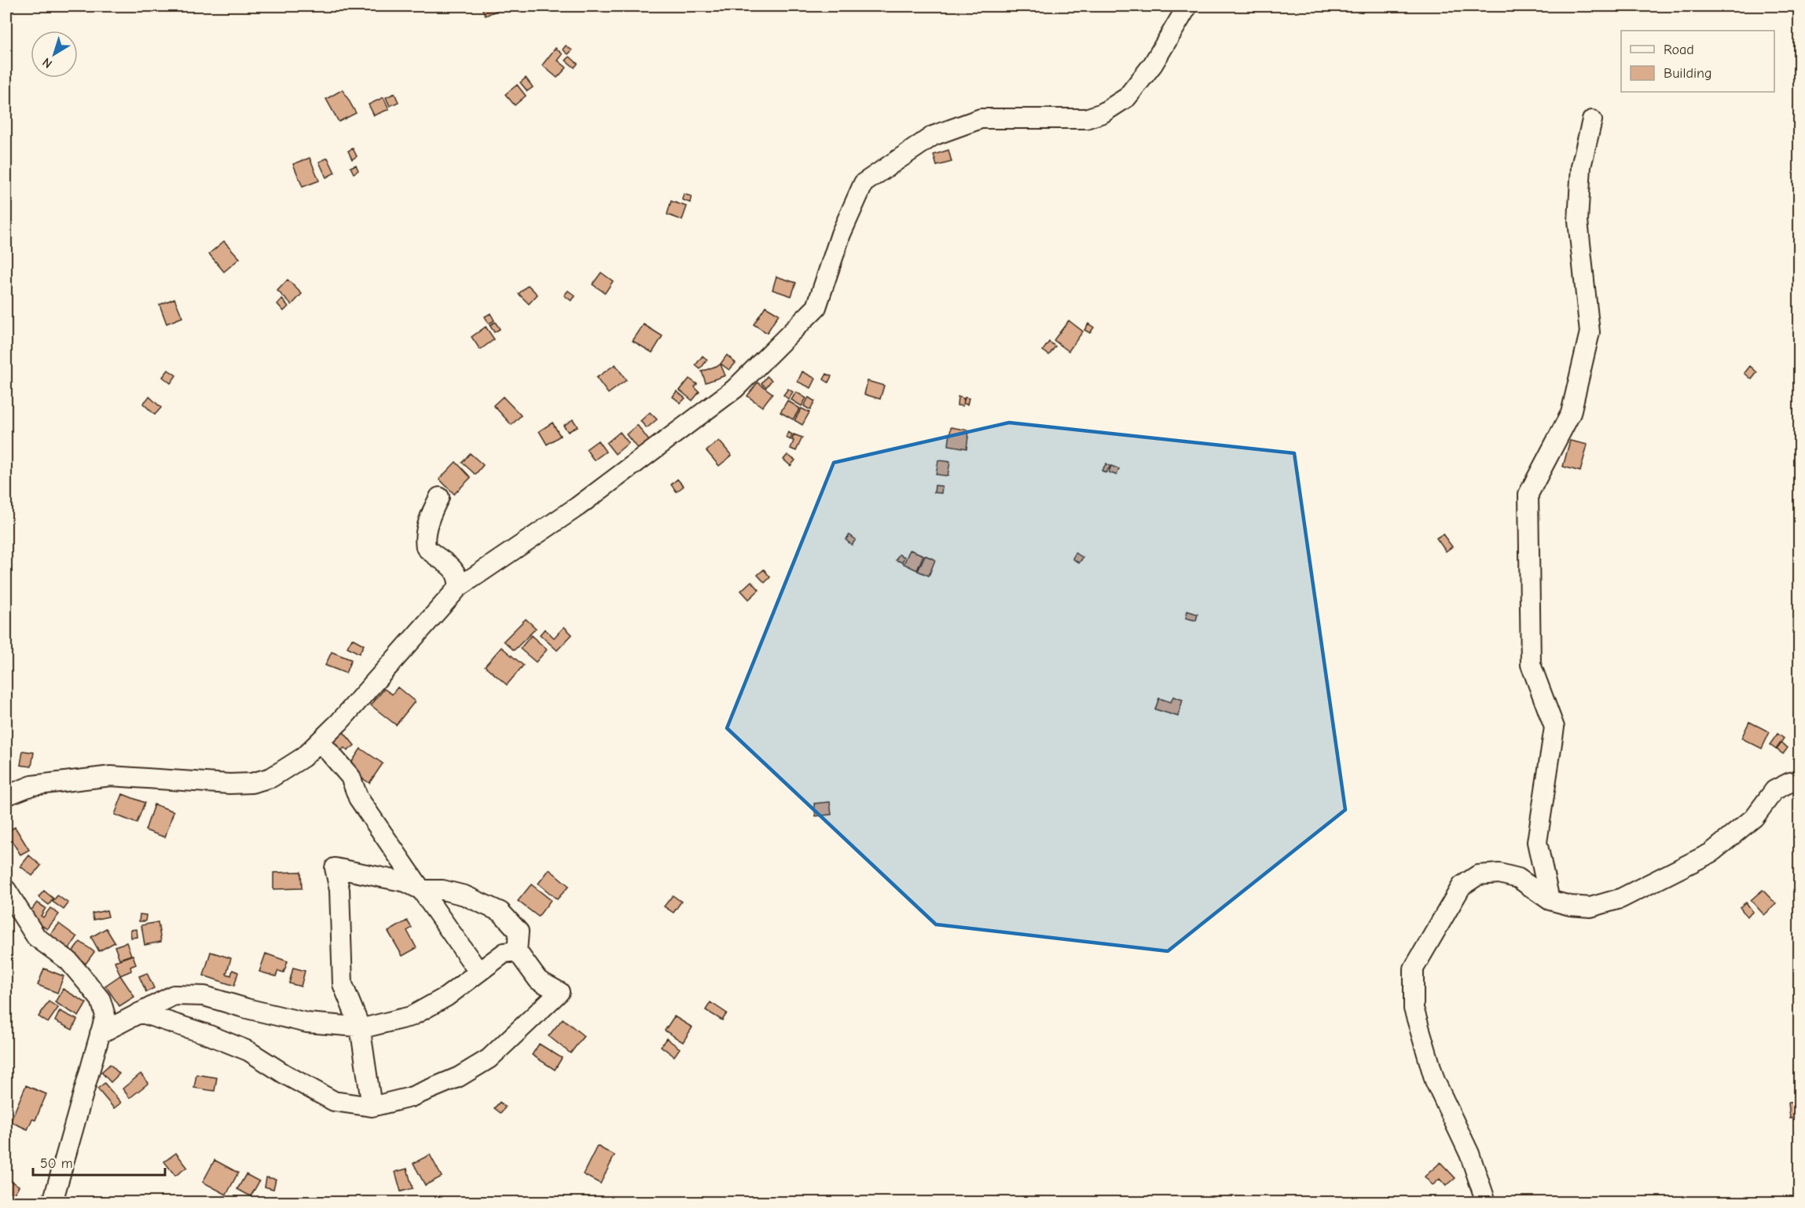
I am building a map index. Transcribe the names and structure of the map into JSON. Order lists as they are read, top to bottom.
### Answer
{
  "legend": ["Road", "Building"],
  "scale_bar": "50 m",
  "north": "bottom left"
}
